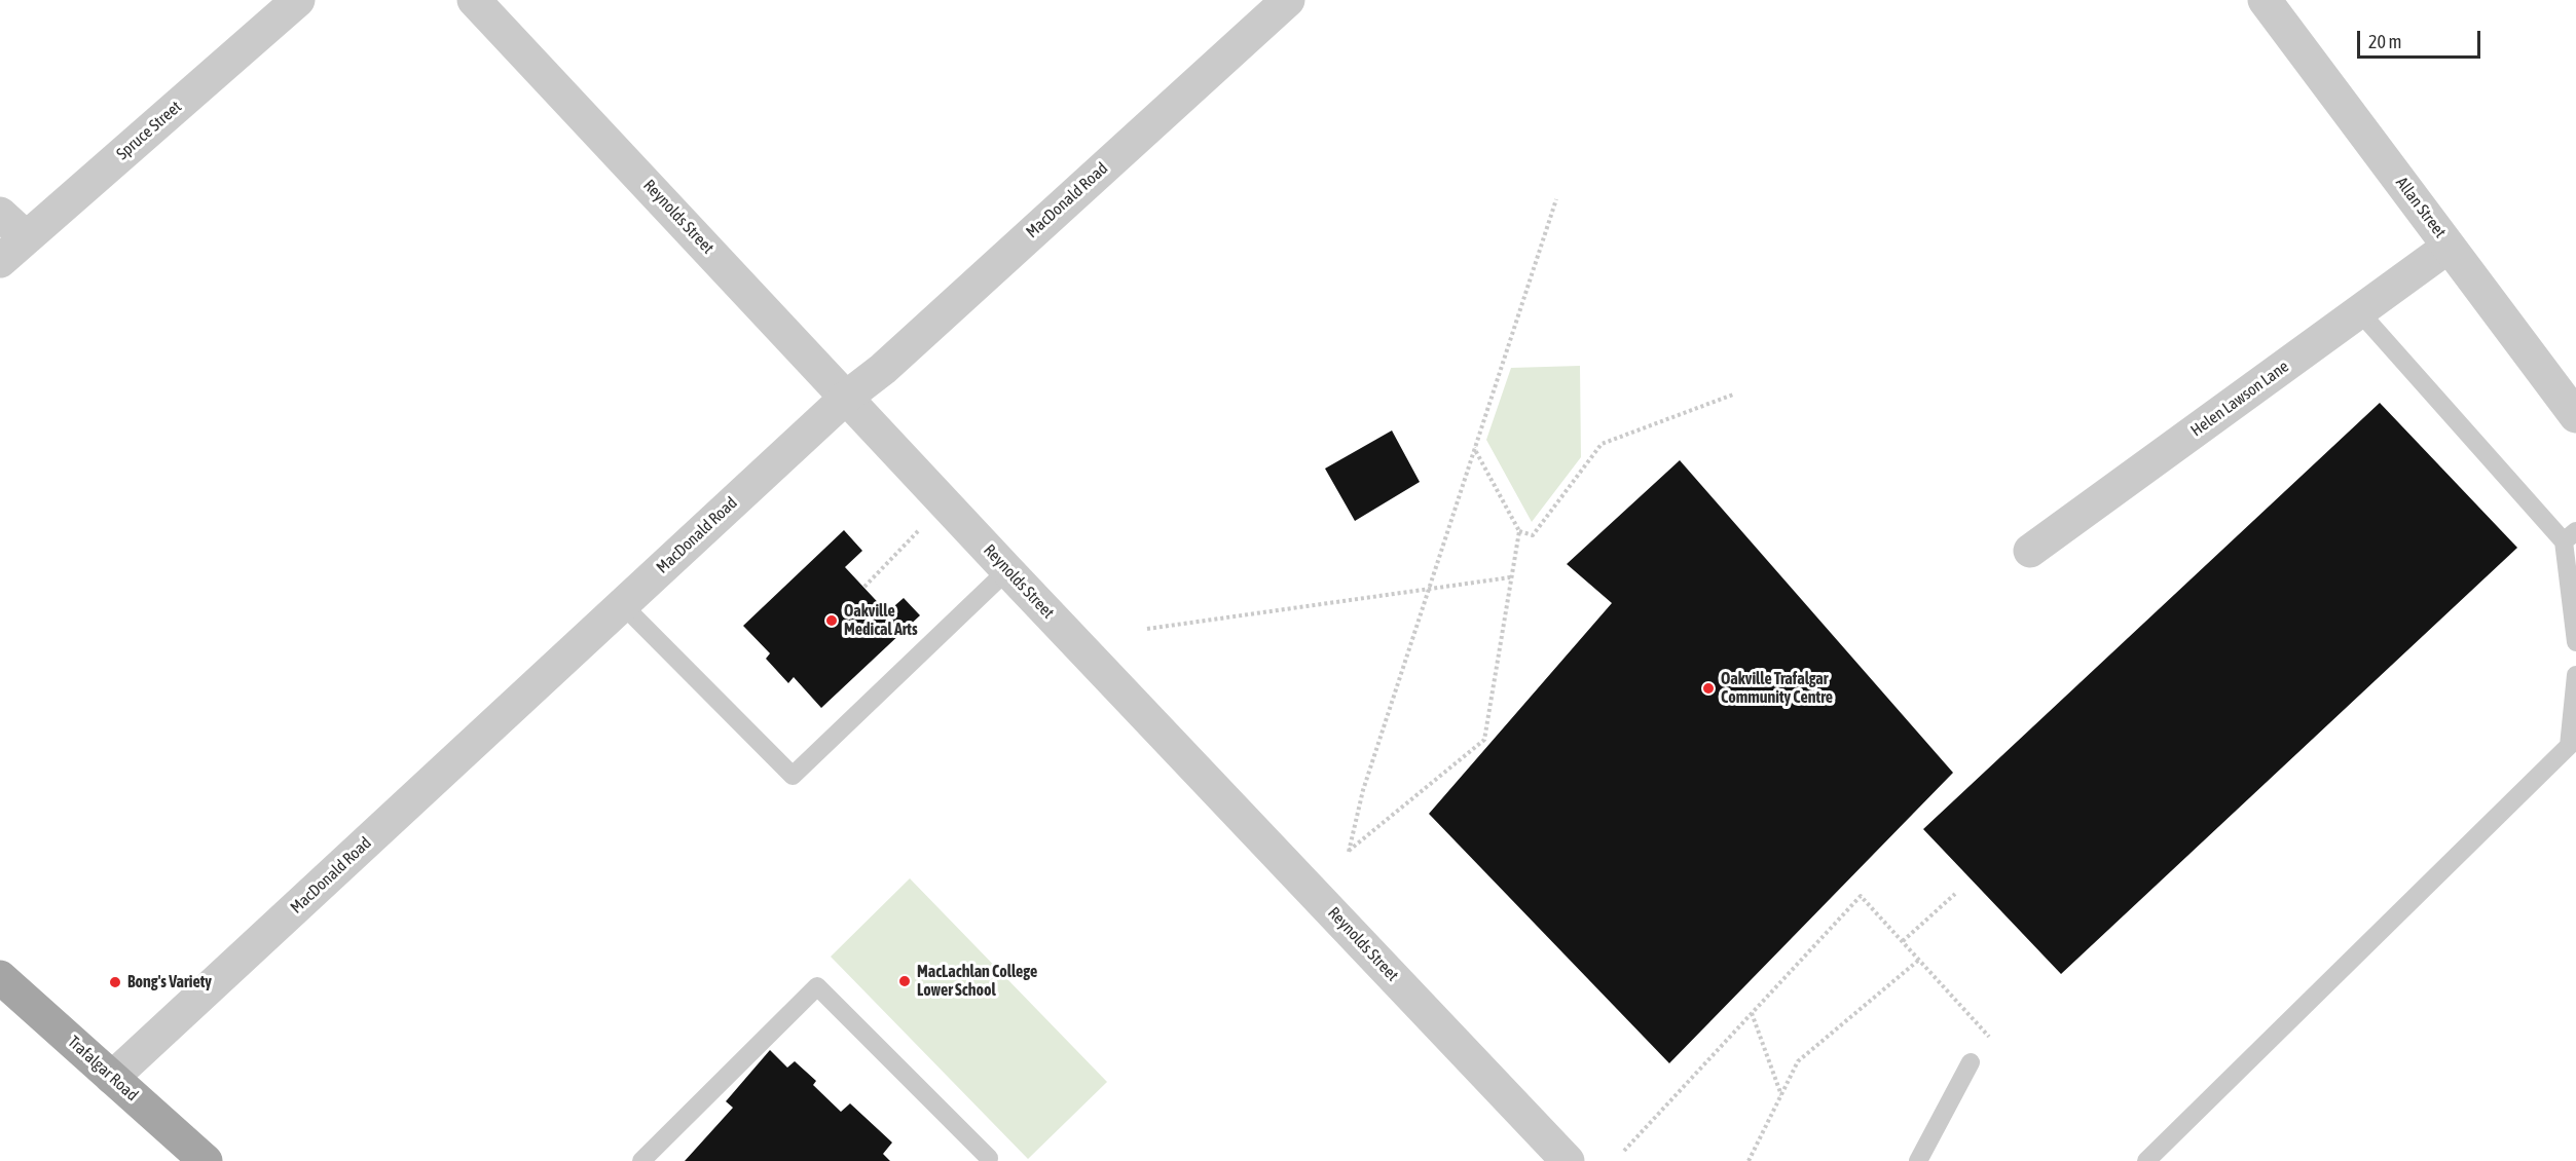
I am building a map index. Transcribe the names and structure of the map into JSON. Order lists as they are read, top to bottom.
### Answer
{
  "streets": {
    "main road": ["Trafalgar Road"],
    "street": [
      "Spruce Street",
      "MacDonald Road",
      "Allan Street",
      "Reynolds Street",
      "Helen Lawson Lane"
    ]
  },
  "crossings": [
    ["MacDonald Road", "Reynolds Street"],
    ["MacDonald Road", "Trafalgar Road"],
    ["Allan Street", "Helen Lawson Lane"]
  ],
  "places": [
    "Oakville Medical Arts",
    "Oakville Trafalgar Community Centre",
    "MacLachlan College Lower School",
    "Bong's Variety"
  ],
  "scale_bar": "20 m"
}
